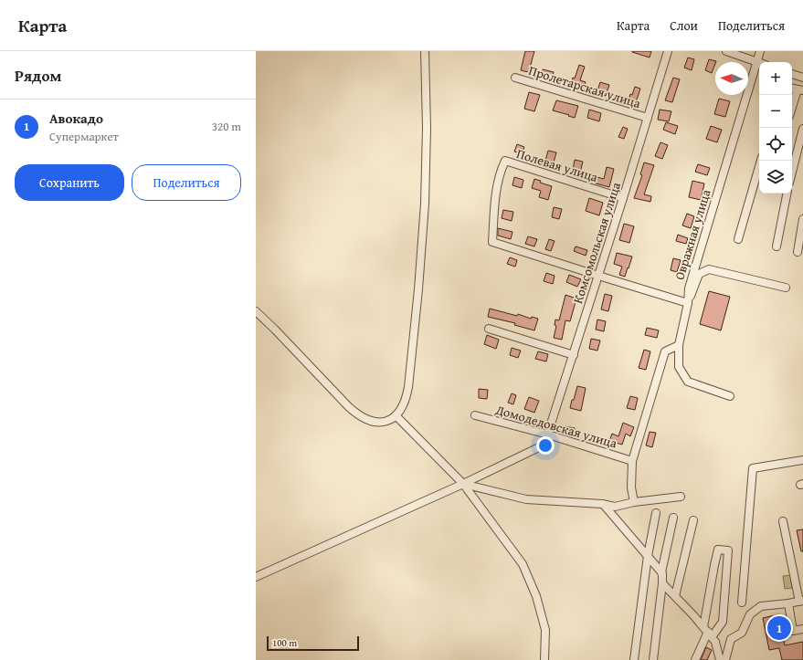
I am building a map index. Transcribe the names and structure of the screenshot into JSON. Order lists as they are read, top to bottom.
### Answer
{
  "streets": {
    "street": [
      "Пролетарская улица",
      "Полевая улица",
      "Овражная улица",
      "Комсомольская улица",
      "Домодедовская улица"
    ]
  },
  "crossings": [
    ["Пролетарская улица", "Комсомольская улица"],
    ["Полевая улица", "Комсомольская улица"],
    ["Комсомольская улица", "Домодедовская улица"]
  ],
  "scale_bar": "100 m",
  "north": "left",
  "page": {
    "header": "Карта",
    "nav": ["Карта", "Слои", "Поделиться"],
    "heading": "Рядом",
    "map_buttons": ["+", "−"],
    "list": [
      {
        "mark": "1",
        "name": "Авокадо",
        "note": "Супермаркет",
        "value": "320 m"
      }
    ],
    "buttons": ["Сохранить", "Поделиться"],
    "pins": "1",
    "scale": "100 m"
  }
}
